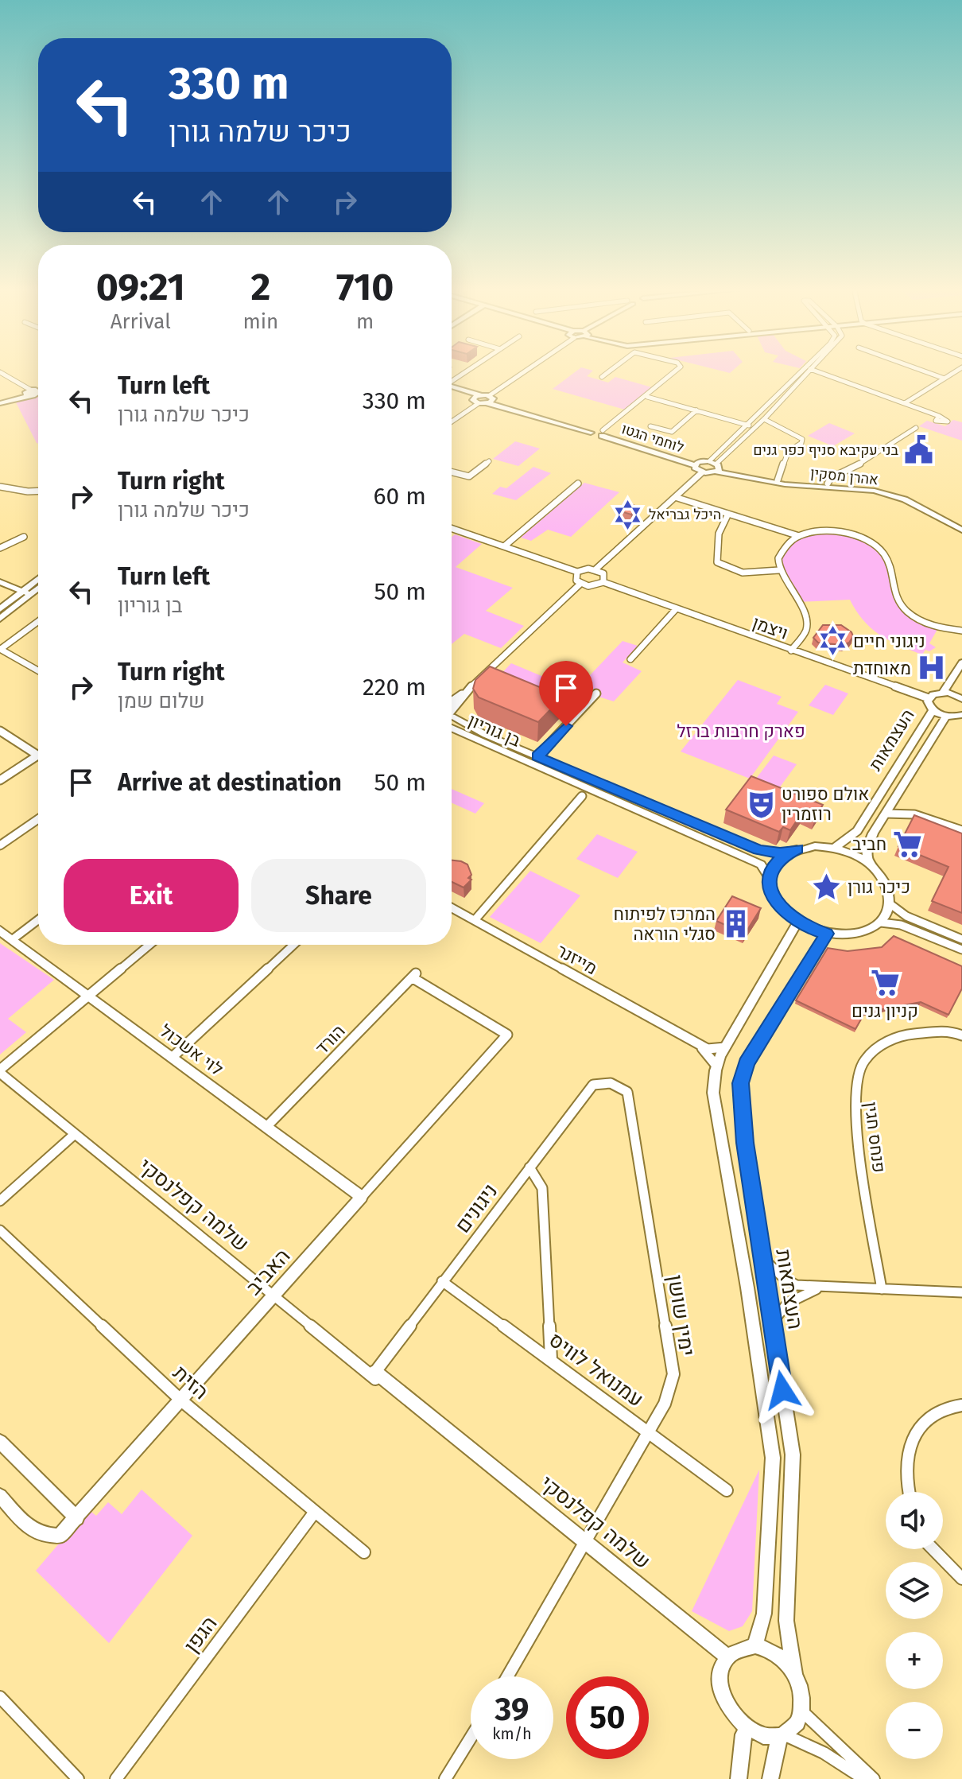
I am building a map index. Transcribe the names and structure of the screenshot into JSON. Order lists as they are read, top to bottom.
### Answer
{
  "streets": {
    "main road": [
      "לוחמי הגטו",
      "אהרן מסקין",
      "בן גוריון",
      "העצמאות",
      "לוי אשכול",
      "שלמה קפלנסקי",
      "האביב"
    ],
    "street": [
      "ויצמן",
      "מייזנר",
      "הורד",
      "פנחס חגין",
      "ניגונים",
      "ימין שושן",
      "עמנואל לוויס",
      "הזית",
      "הגפן"
    ]
  },
  "crossings": [
    ["בן גוריון", "העצמאות"],
    ["העצמאות", "שלמה קפלנסקי"],
    ["הורד", "לוי אשכול"],
    ["הורד", "האביב"],
    ["לוי אשכול", "האביב"],
    ["שלמה קפלנסקי", "ניגונים"],
    ["שלמה קפלנסקי", "האביב"],
    ["שלמה קפלנסקי", "ימין שושן"],
    ["ניגונים", "ימין שושן"],
    ["ניגונים", "עמנואל לוויס"],
    ["האביב", "הזית"],
    ["ימין שושן", "עמנואל לוויס"],
    ["הזית", "הגפן"]
  ],
  "parks": ["פארק חרבות ברזל"],
  "places": {
    "public building": ["בני עקיבא סניף כפר גנים"],
    "synagogue": ["היכל גבריאל", "ניגוני חיים"],
    "hospital": ["מאוחדת"],
    "theatre": ["אולם ספורט רוזמרין"],
    "supermarket": ["חביב", "קניון גנים"],
    "place": ["כיכר גורן"],
    "building": ["המרכז לפיתוח סגלי הוראה"]
  },
  "page": {
    "turn": ["330 m", "כיכר שלמה גורן"],
    "eta": [
      "09:21",
      "Arrival",
      "2",
      "min",
      "710",
      "m"
    ],
    "list": [
      {
        "name": "Turn left",
        "note": "כיכר שלמה גורן",
        "value": "330 m"
      },
      {
        "name": "Turn right",
        "note": "כיכר שלמה גורן",
        "value": "60 m"
      },
      {
        "name": "Turn left",
        "note": "בן גוריון",
        "value": "50 m"
      },
      {
        "name": "Turn right",
        "note": "שלום שמן",
        "value": "220 m"
      },
      {
        "name": "Arrive at destination",
        "value": "50 m"
      }
    ],
    "buttons": ["Exit", "Share"],
    "map_buttons": ["+", "−"],
    "speed": "39 km/h",
    "limit": "50"
  }
}
